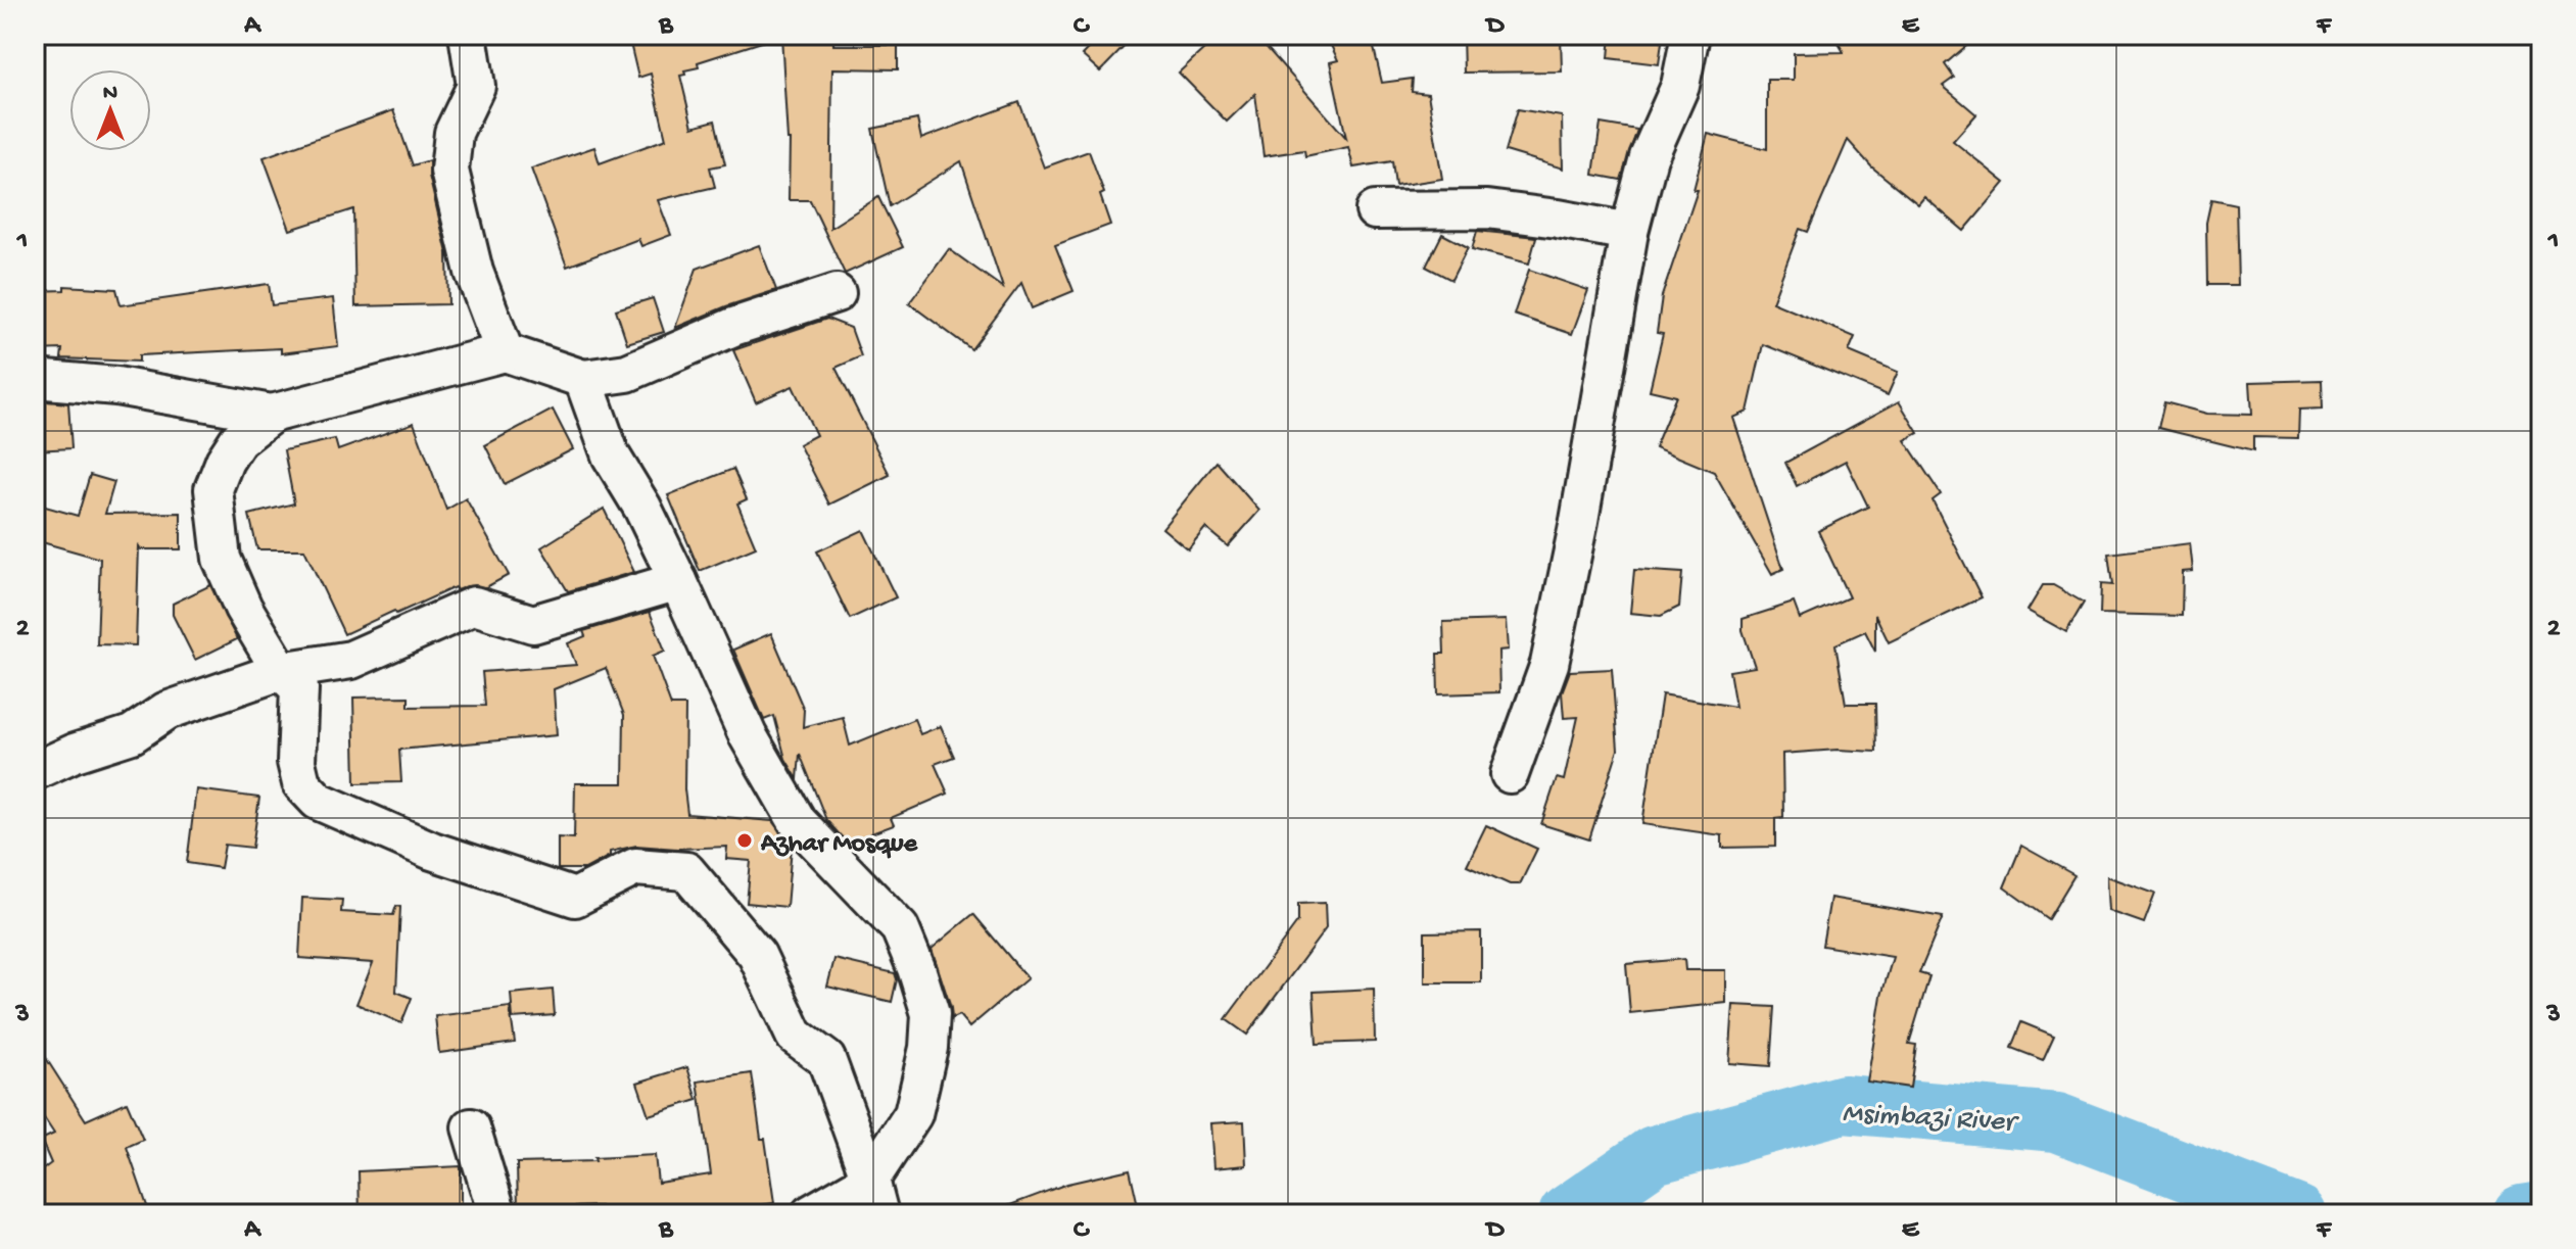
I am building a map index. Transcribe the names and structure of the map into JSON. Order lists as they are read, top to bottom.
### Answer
{
  "water": ["Msimbazi River"],
  "places": ["Azhar Mosque"],
  "north": "top",
  "grid": {
    "columns": [
      "A",
      "B",
      "C",
      "D",
      "E",
      "F"
    ],
    "rows": ["1", "2", "3"]
  }
}
